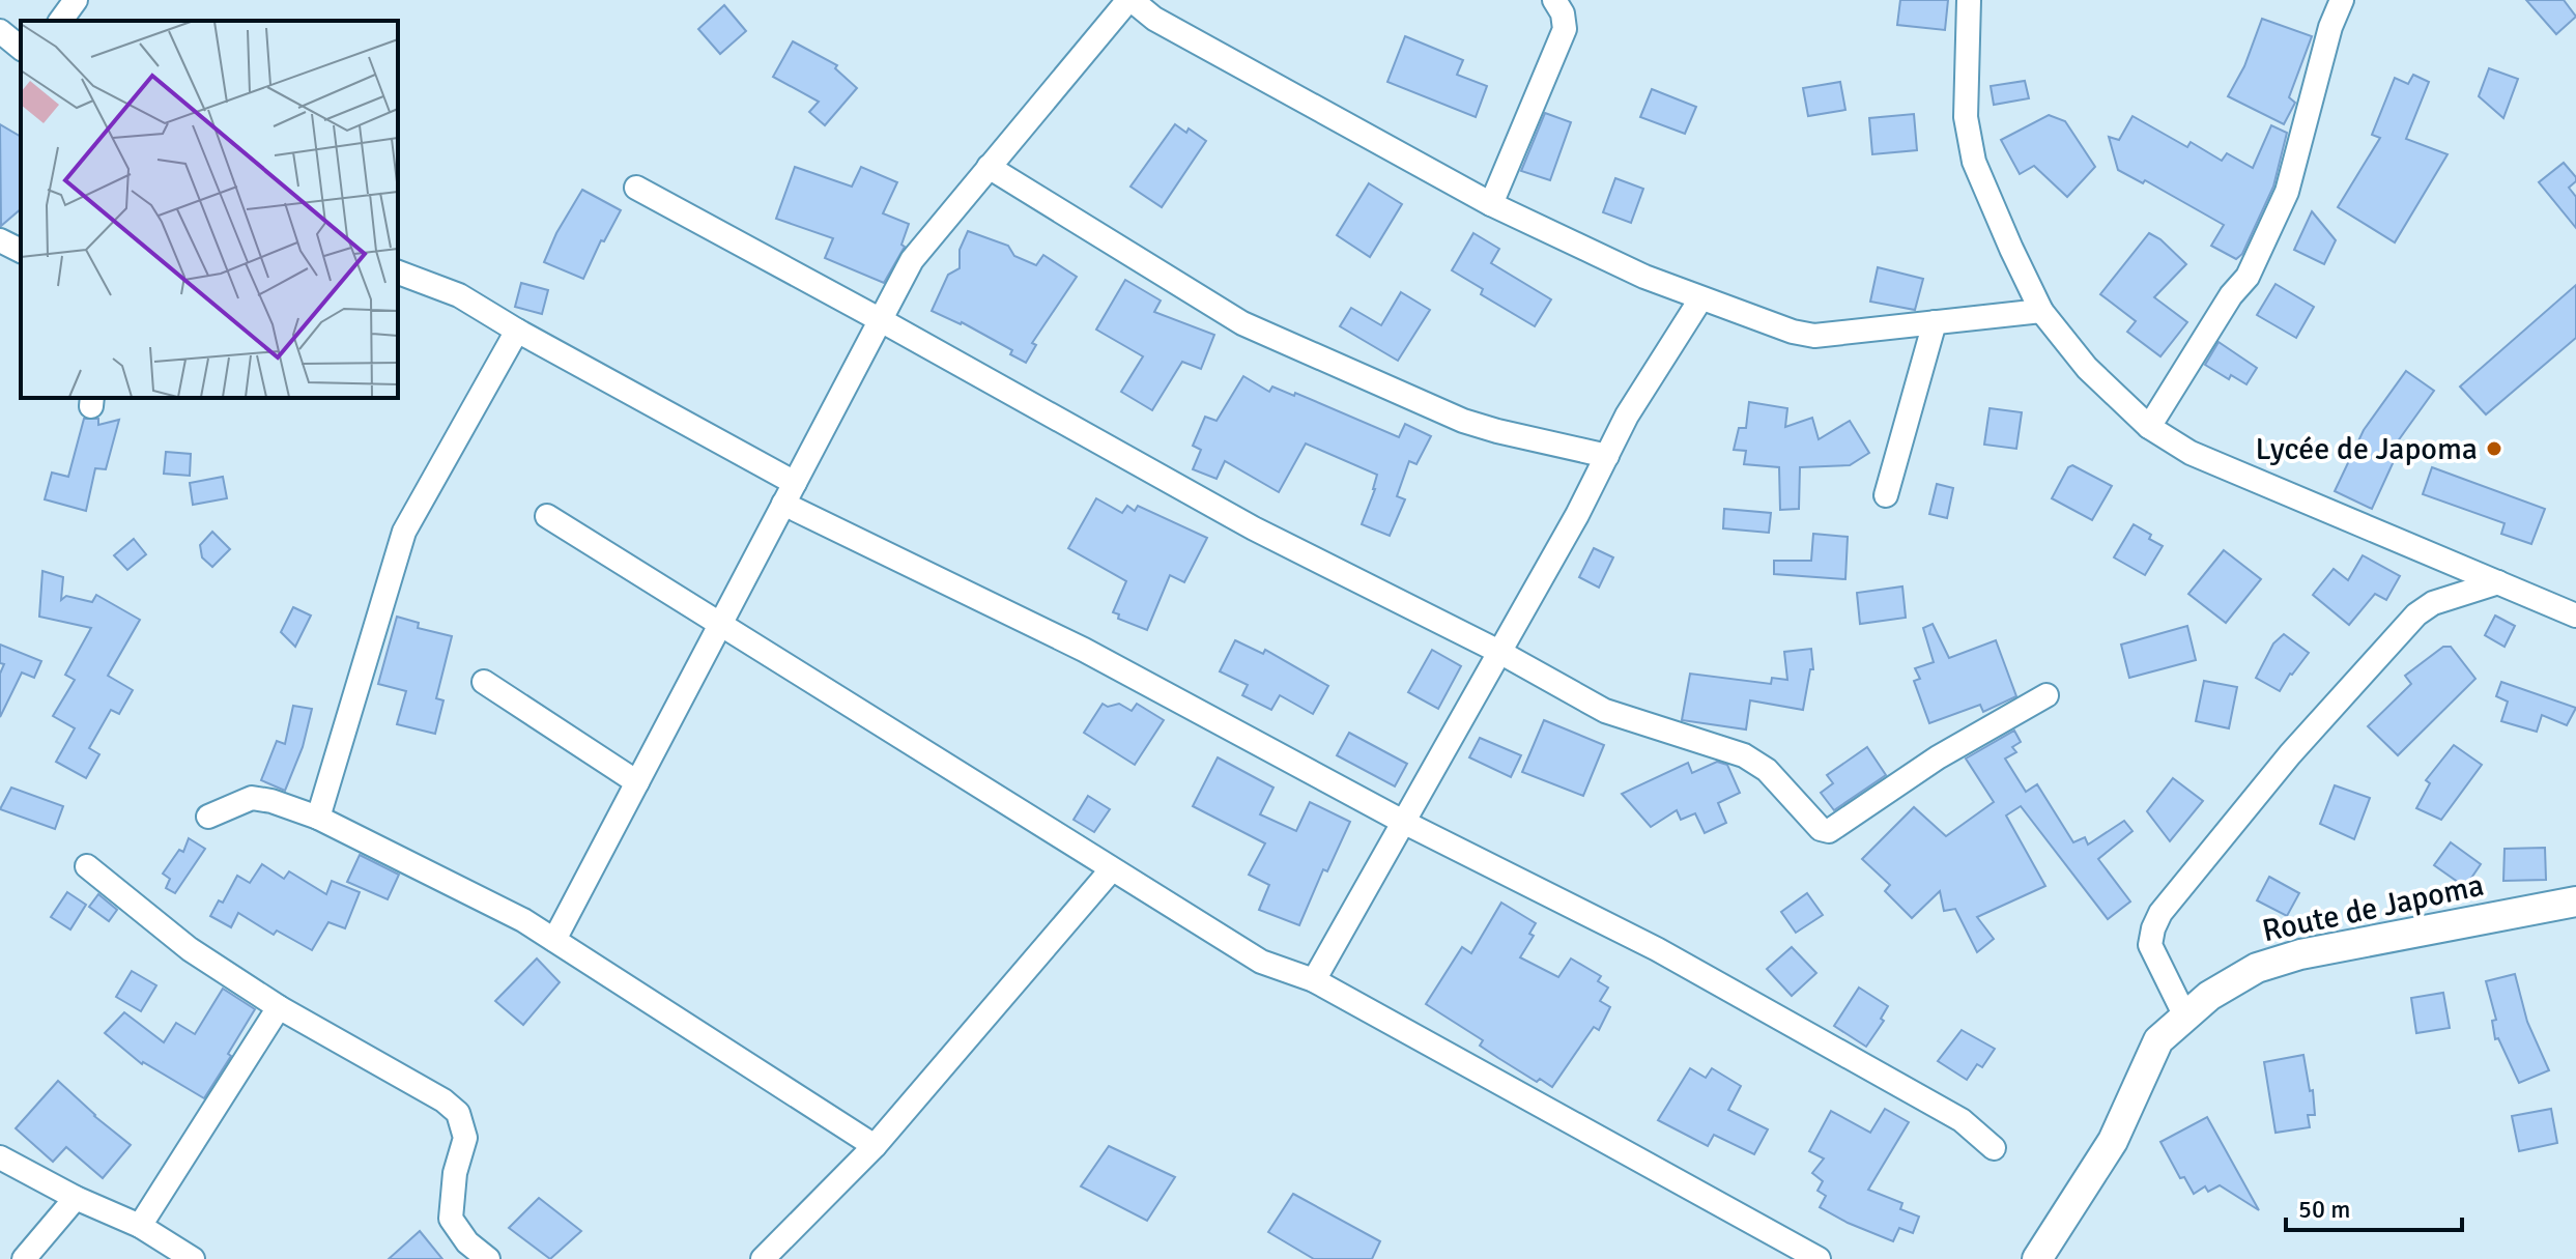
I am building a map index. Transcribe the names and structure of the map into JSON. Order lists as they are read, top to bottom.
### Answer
{
  "streets": {
    "street": ["Route de Japoma"]
  },
  "places": ["Lycée de Japoma"],
  "scale_bar": "50 m"
}
